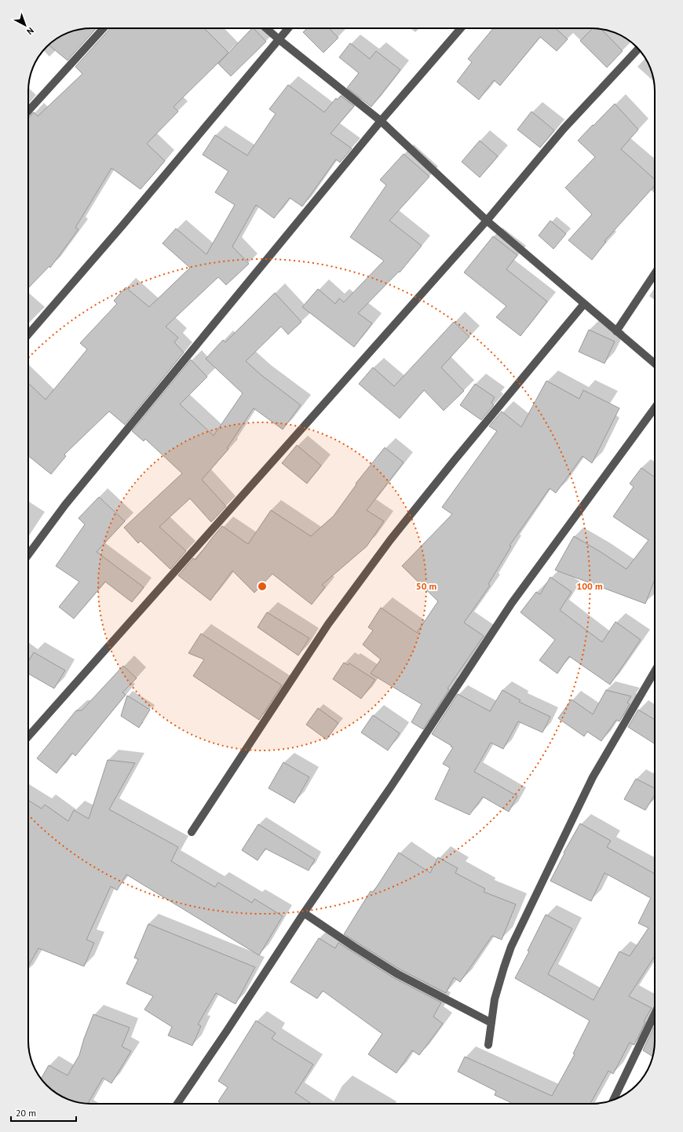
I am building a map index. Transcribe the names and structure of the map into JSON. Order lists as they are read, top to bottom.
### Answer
{
  "scale_bar": "20 m",
  "north": "bottom right",
  "rings": ["50 m", "100 m"]
}
